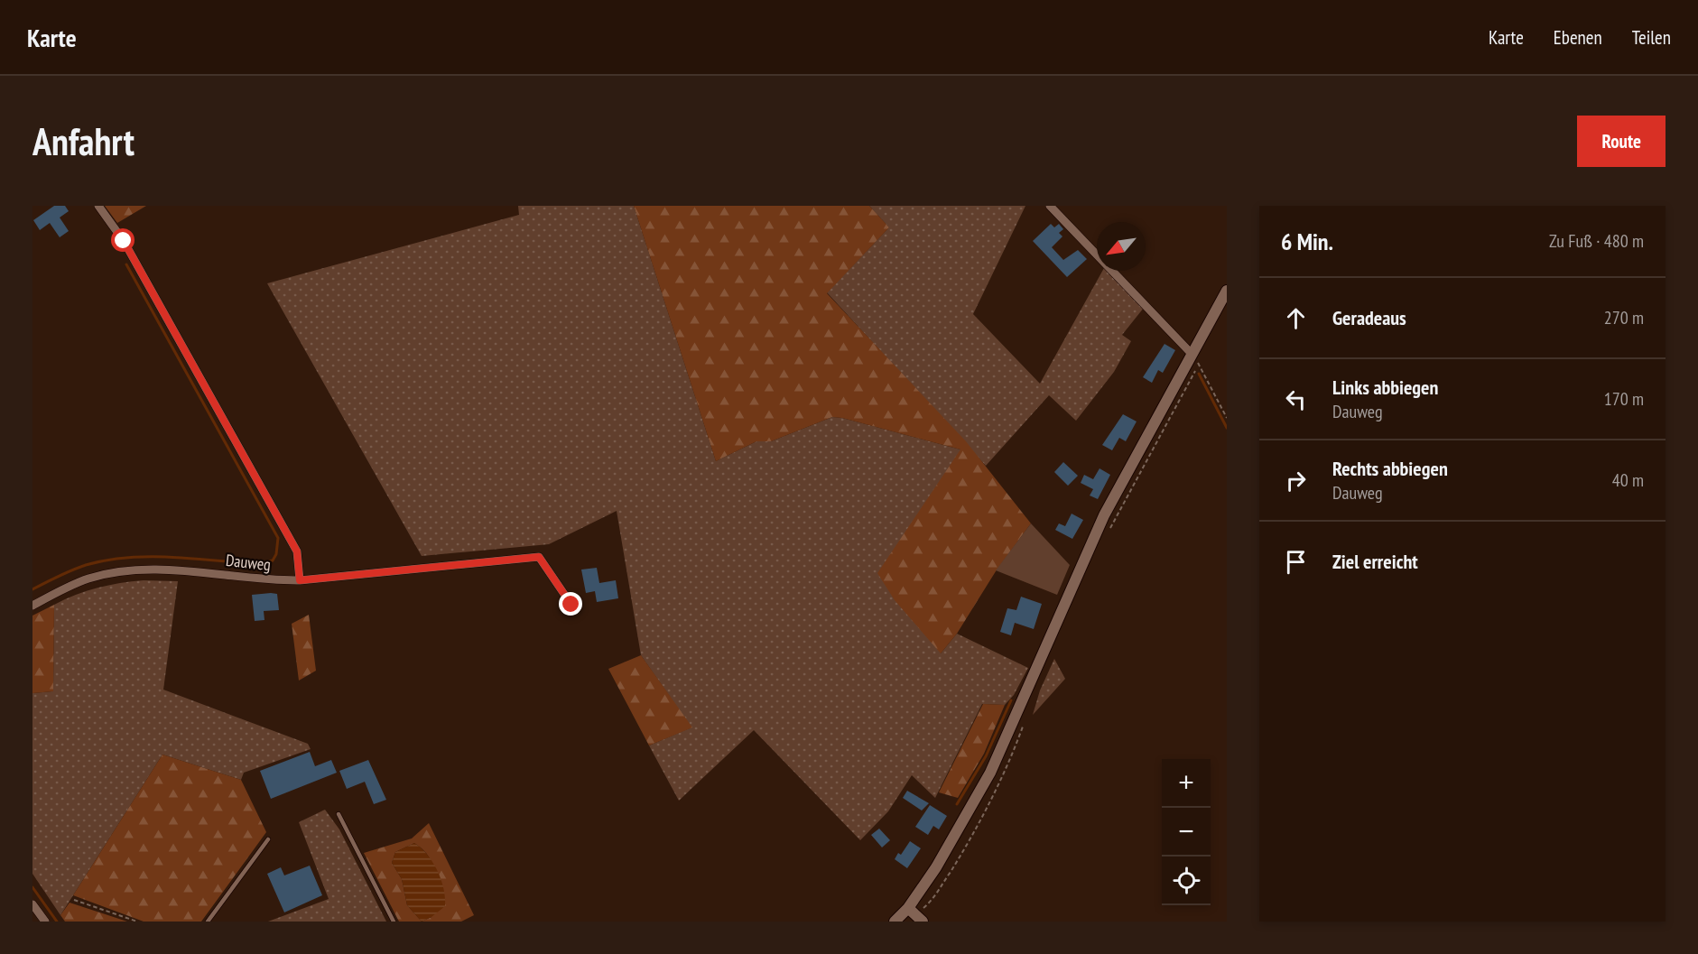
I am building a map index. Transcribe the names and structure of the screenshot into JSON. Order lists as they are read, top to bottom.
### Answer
{
  "streets": {
    "street": ["Dauweg"]
  },
  "north": "bottom left",
  "page": {
    "header": "Karte",
    "nav": ["Karte", "Ebenen", "Teilen"],
    "buttons": "Route",
    "title": "Anfahrt",
    "heading": ["6 Min.", "Zu Fuß · 480 m"],
    "list": [
      ["Geradeaus", "270 m"],
      ["Links abbiegen", "Dauweg", "170 m"],
      ["Rechts abbiegen", "Dauweg", "40 m"],
      "Ziel erreicht"
    ],
    "map_buttons": ["+", "−"]
  }
}
